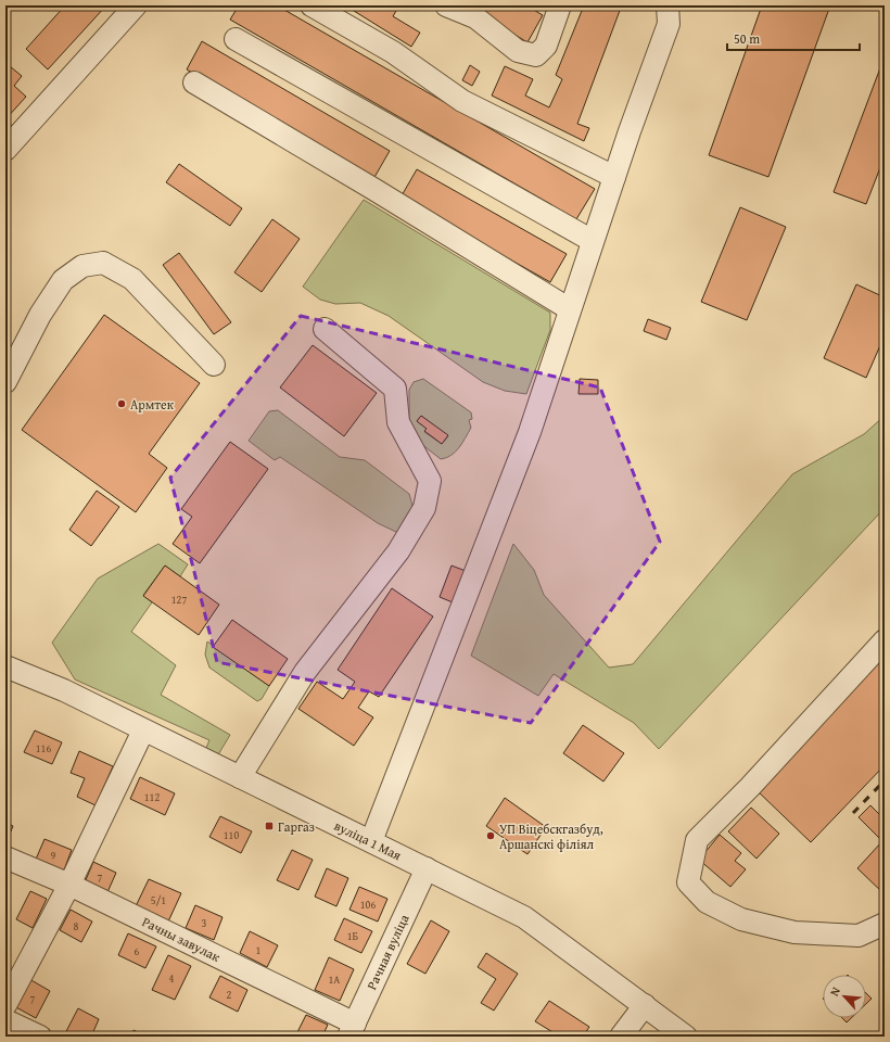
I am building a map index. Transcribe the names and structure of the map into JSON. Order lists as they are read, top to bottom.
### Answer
{
  "streets": {
    "street": ["вуліца 1 Мая", "Рачны завулак", "Рачная вуліца"]
  },
  "crossings": [
    ["вуліца 1 Мая", "Рачная вуліца"],
    ["Рачны завулак", "Рачная вуліца"]
  ],
  "places": {
    "other": ["Армтек", "УП Віцебскгазбуд, Аршанскі філіял"],
    "transit": ["Гаргаз"]
  },
  "house_numbers": [
    "127",
    "116",
    "112",
    "110",
    "9",
    "7",
    "5/1",
    "106",
    "3",
    "8",
    "1Б",
    "1",
    "6",
    "4",
    "1А",
    "2",
    "7"
  ],
  "scale_bar": "50 m",
  "north": "top left"
}
